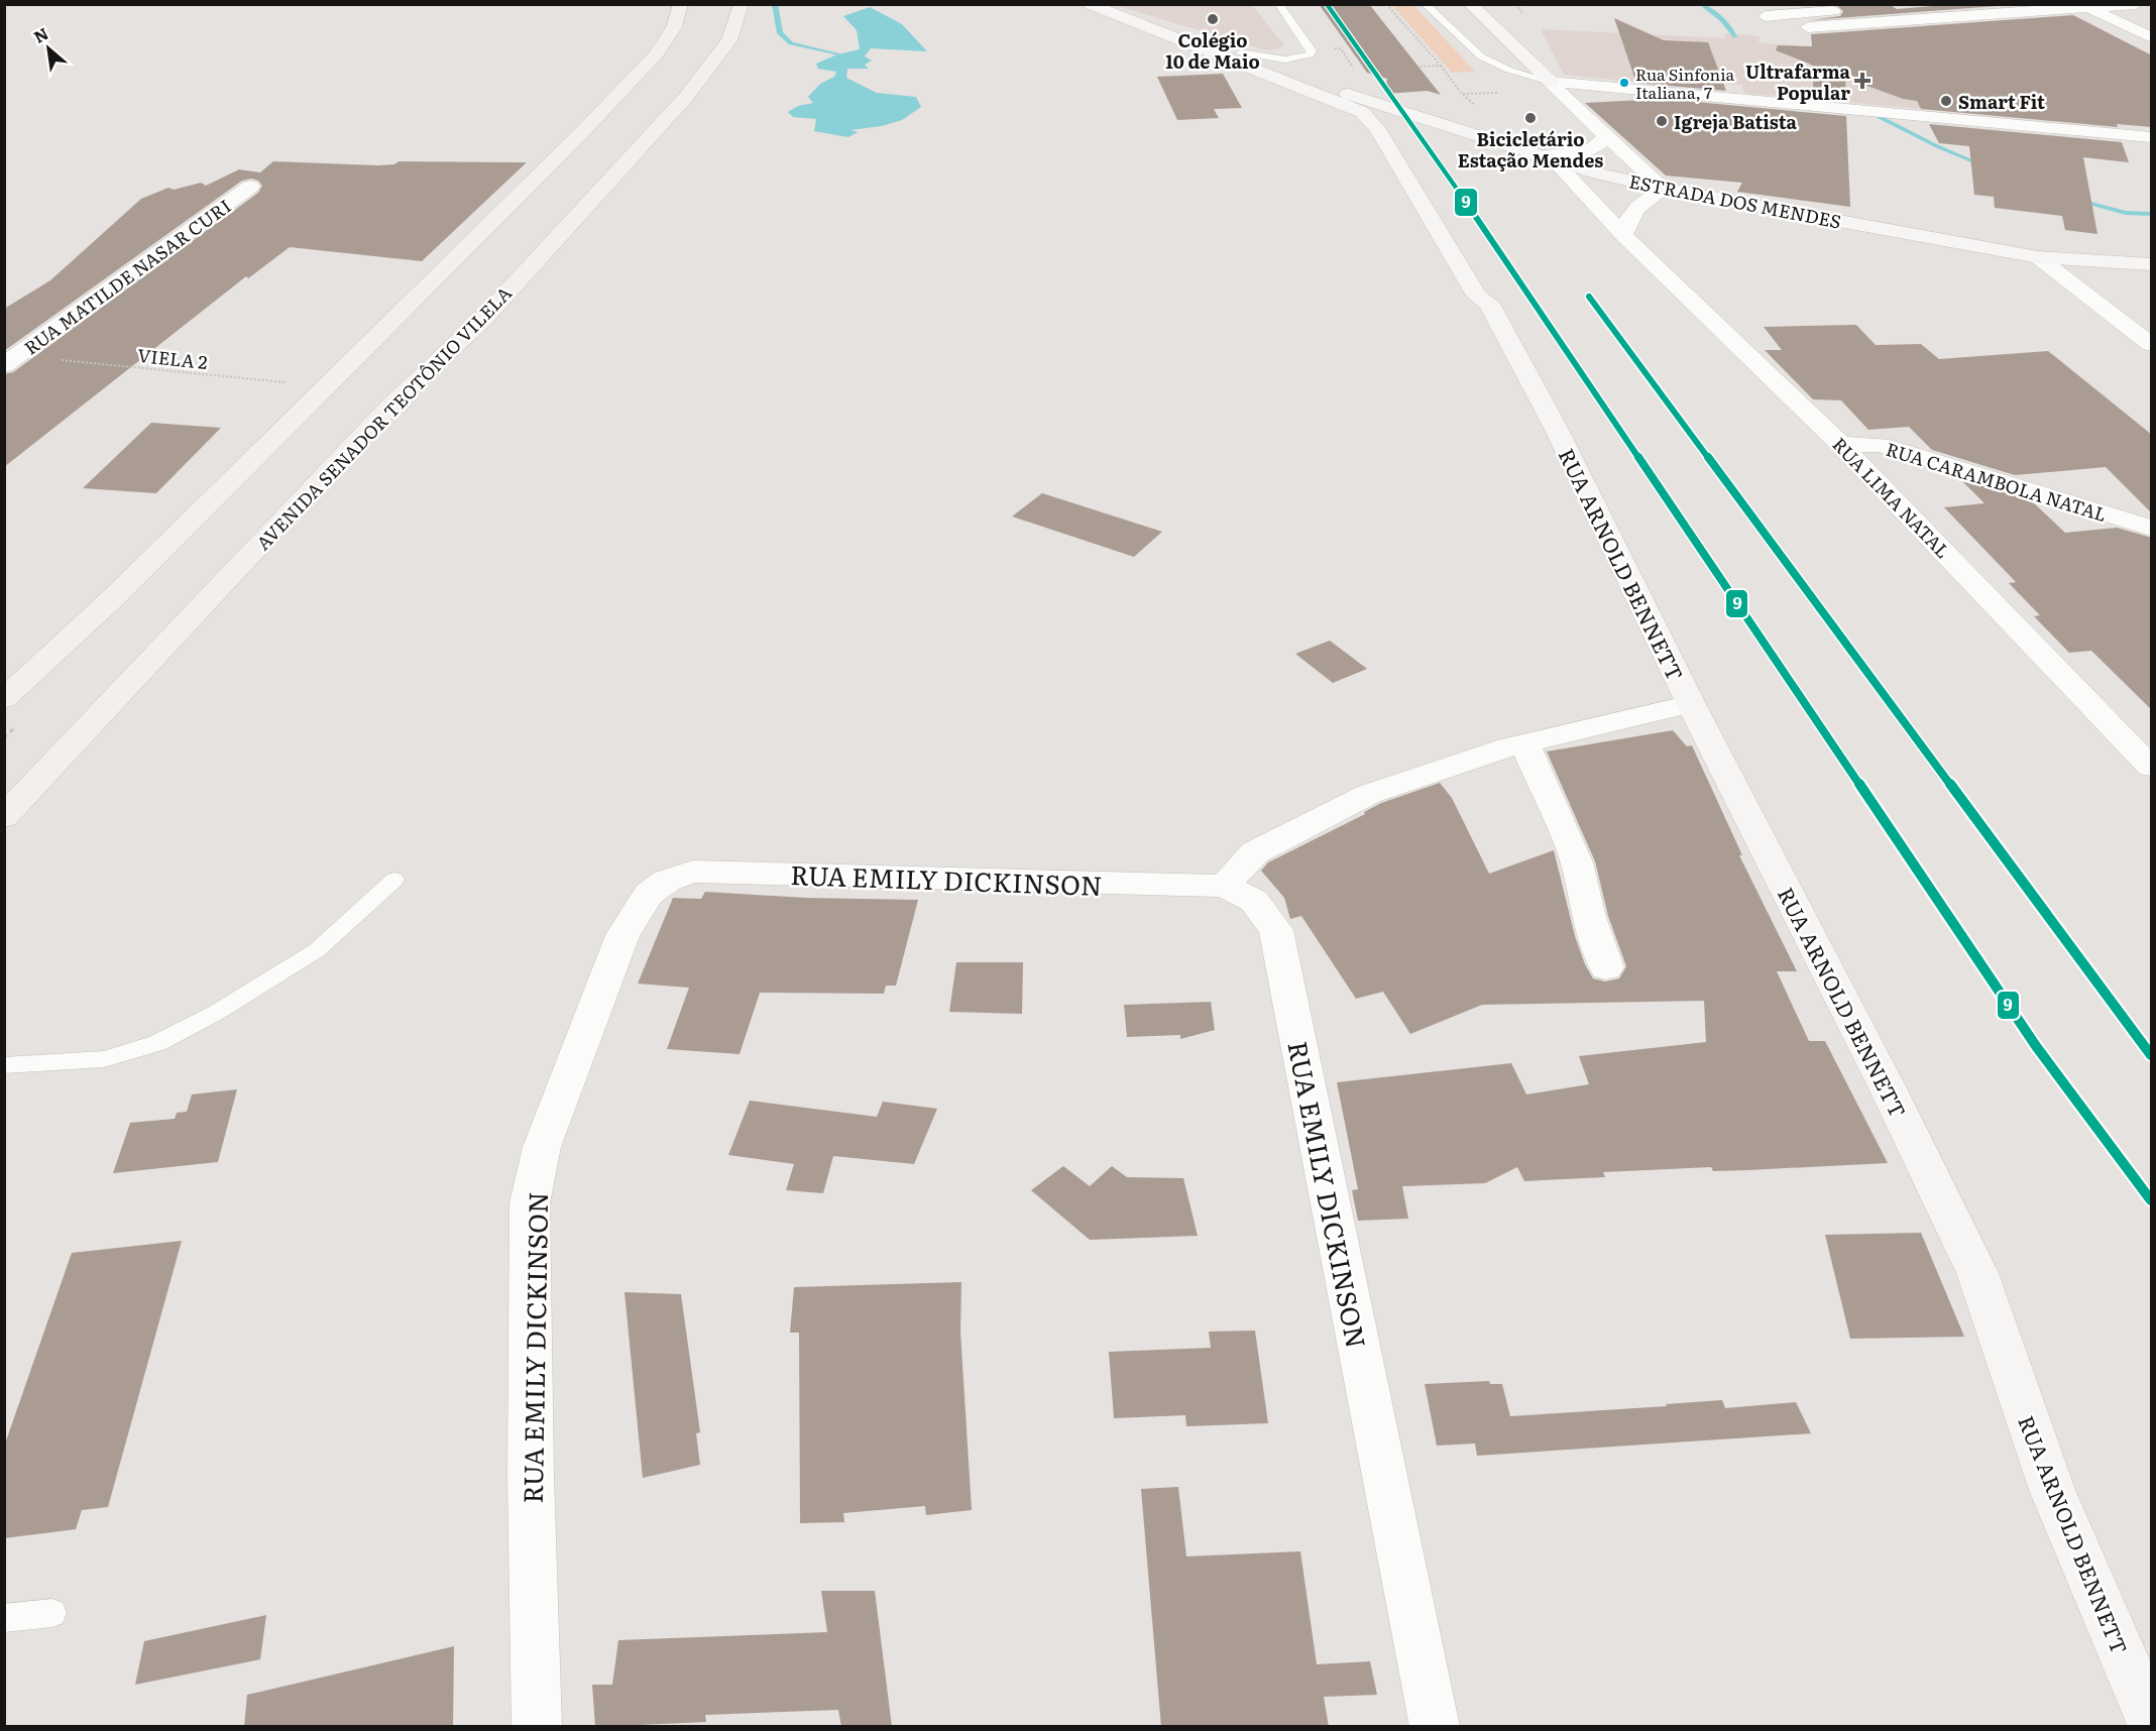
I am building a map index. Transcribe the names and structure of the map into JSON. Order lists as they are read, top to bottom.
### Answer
{
  "streets": {
    "main road": ["AVENIDA SENADOR TEOTÔNIO VILELA"],
    "street": [
      "ESTRADA DOS MENDES",
      "RUA MATILDE NASAR CURI",
      "RUA CARAMBOLA NATAL",
      "RUA LIMA NATAL",
      "RUA ARNOLD BENNETT",
      "RUA EMILY DICKINSON"
    ],
    "path": ["VIELA 2"]
  },
  "crossings": [
    ["ESTRADA DOS MENDES", "RUA LIMA NATAL"],
    ["ESTRADA DOS MENDES", "RUA ARNOLD BENNETT"],
    ["RUA MATILDE NASAR CURI", "VIELA 2"],
    ["RUA CARAMBOLA NATAL", "RUA LIMA NATAL"]
  ],
  "places": {
    "other": [
      "Colégio 10 de Maio",
      "Rua Sinfonia Italiana, 7",
      "Smart Fit",
      "Bicicletário Estação Mendes",
      "Igreja Batista"
    ],
    "health": ["Ultrafarma Popular"]
  },
  "lines": ["transit line 9"],
  "north": "top left"
}
